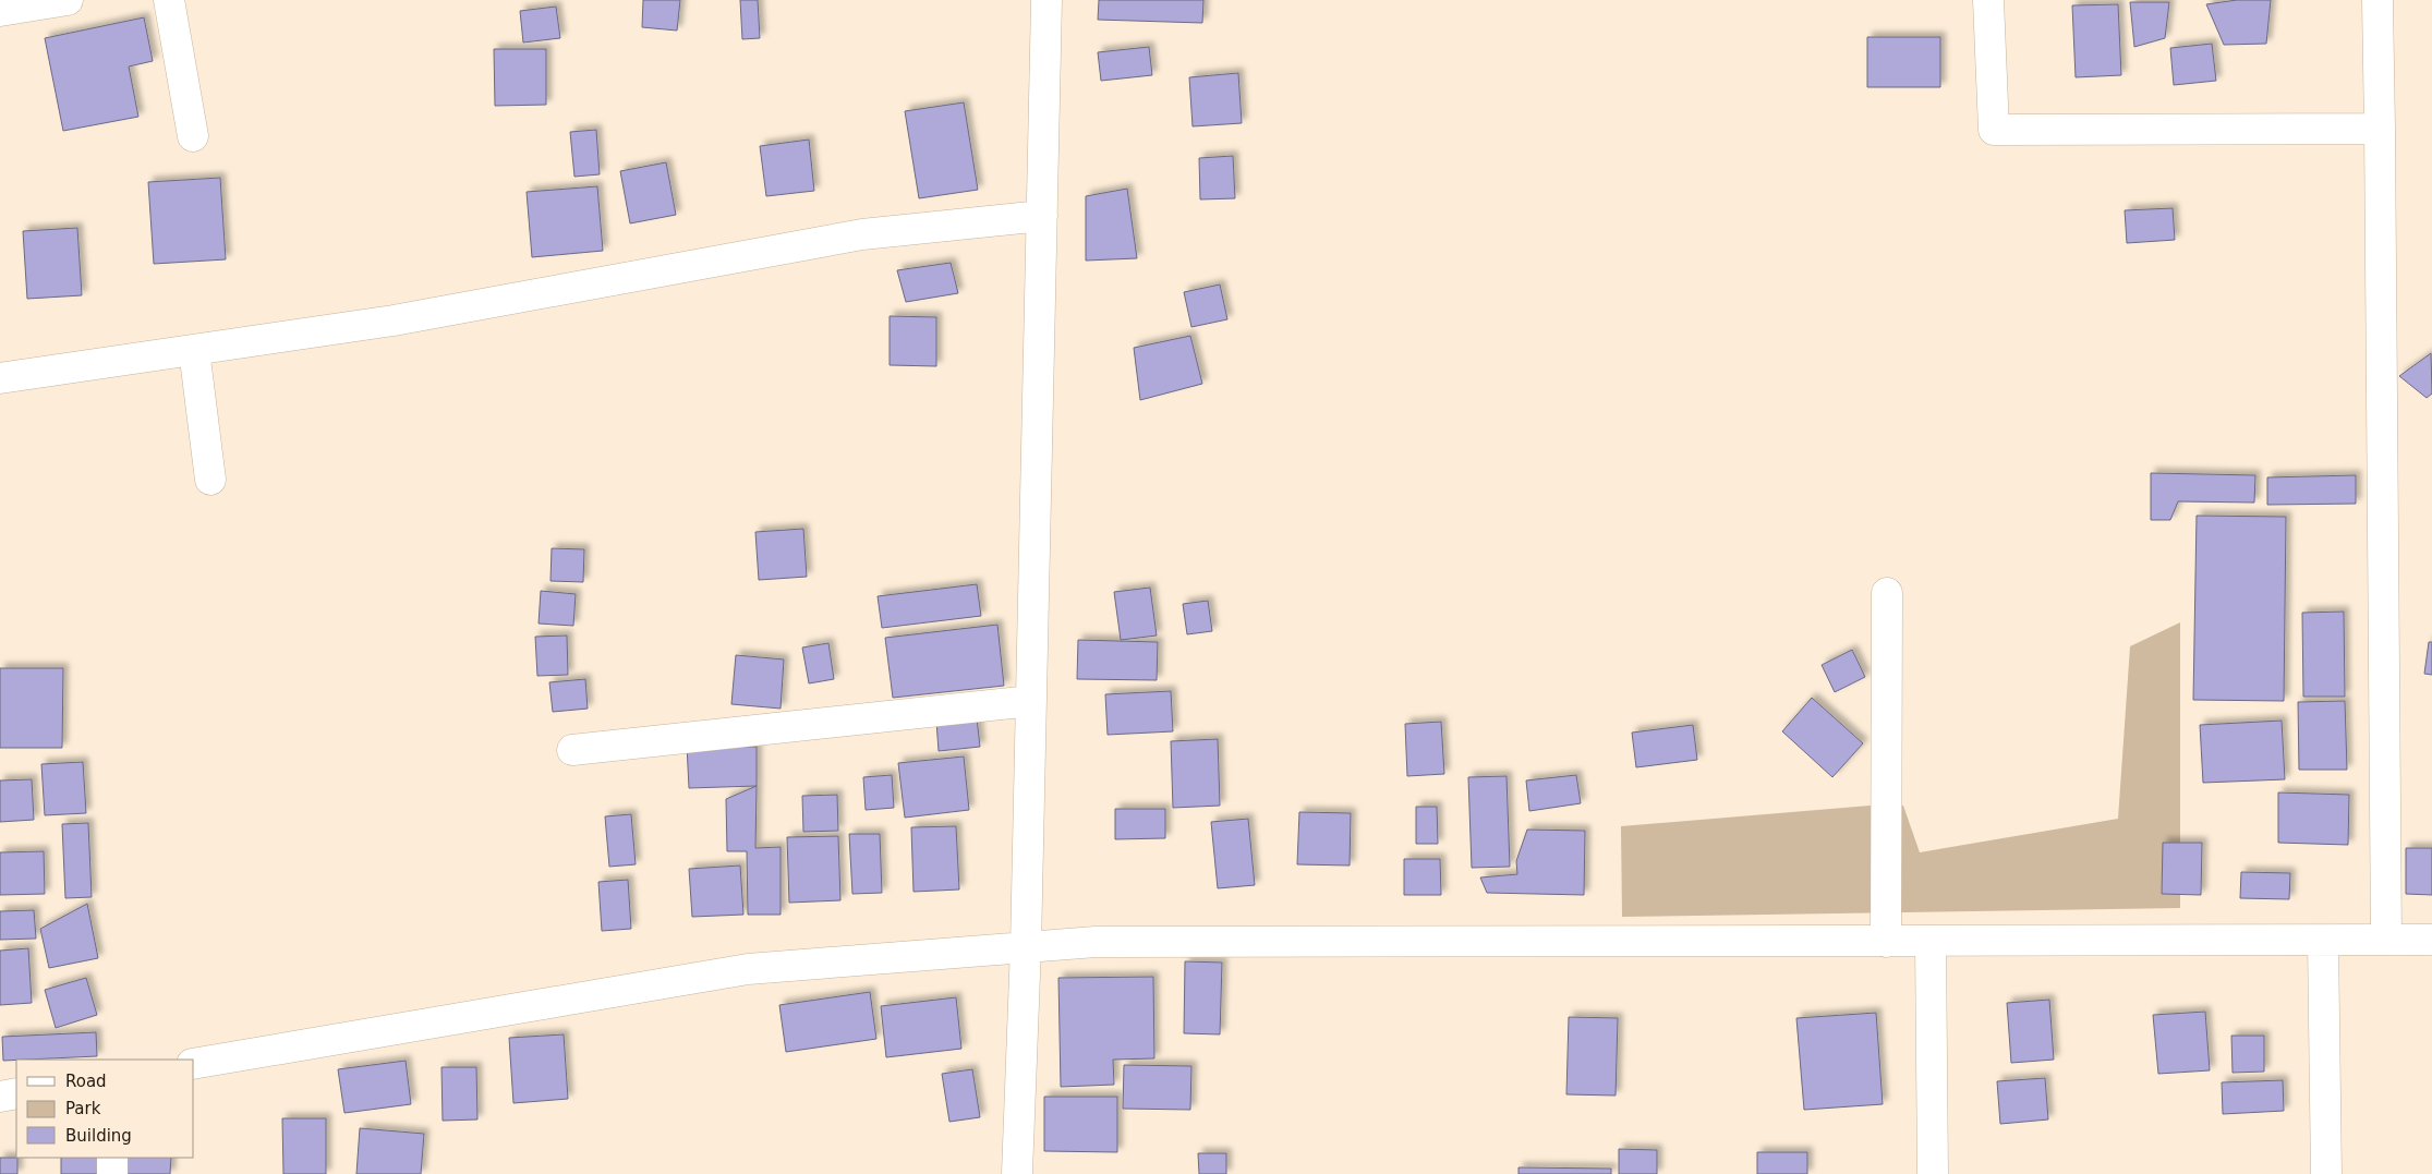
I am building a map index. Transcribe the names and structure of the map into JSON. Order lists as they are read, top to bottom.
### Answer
{
  "legend": ["Road", "Park", "Building"]
}
